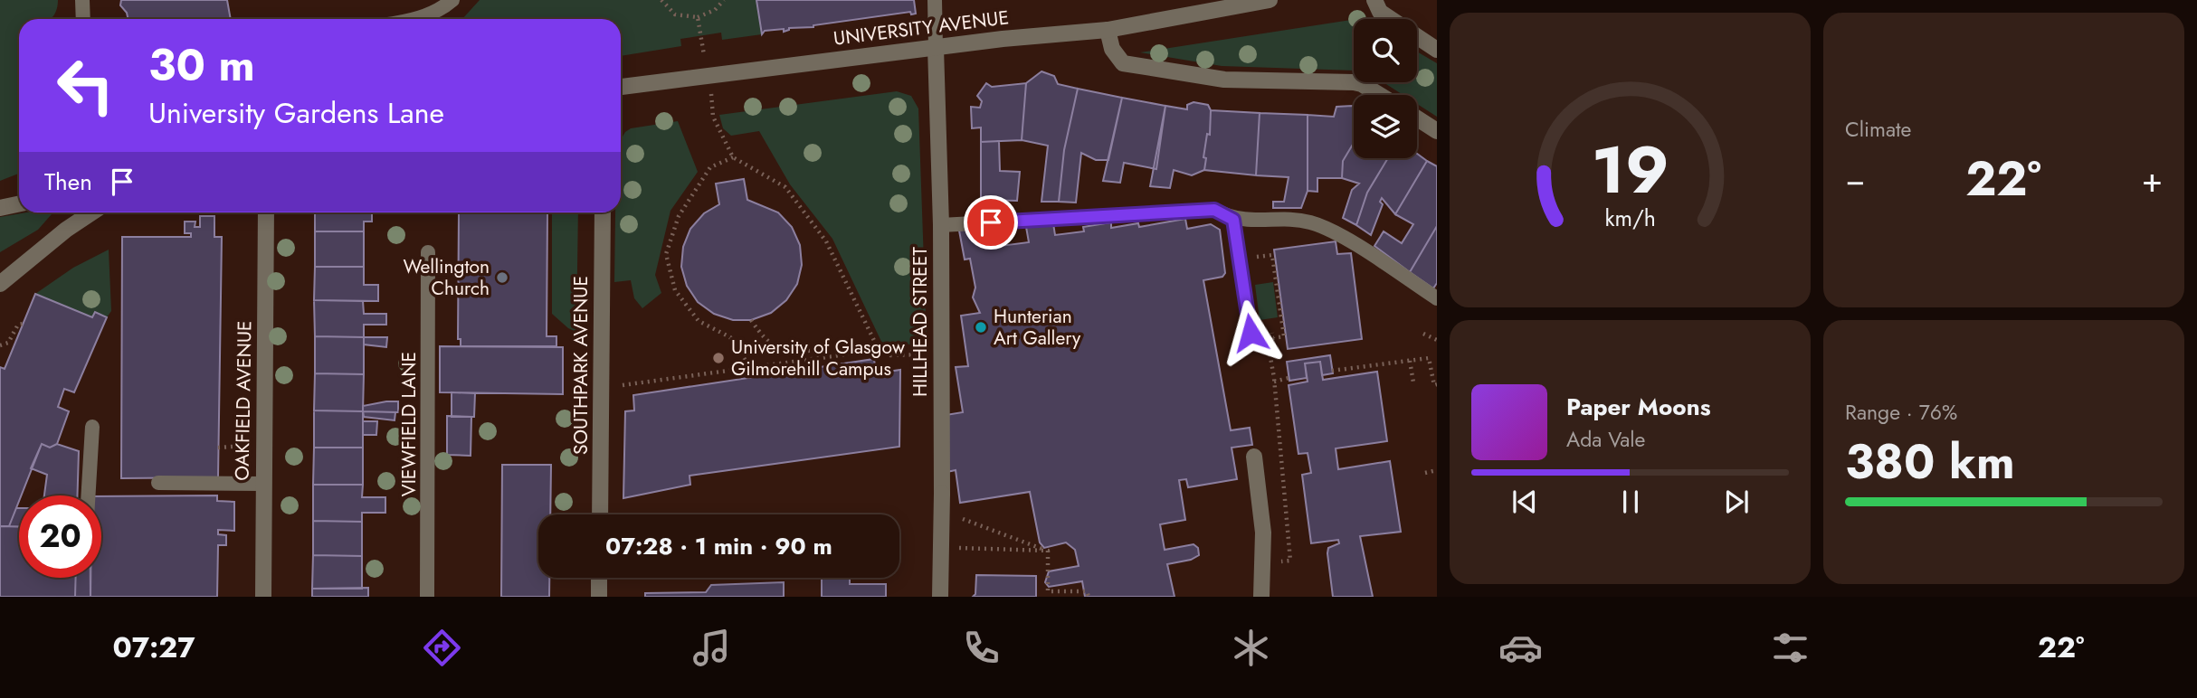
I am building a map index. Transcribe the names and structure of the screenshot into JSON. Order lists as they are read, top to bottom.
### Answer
{
  "streets": {
    "street": [
      "UNIVERSITY AVENUE",
      "HILLHEAD STREET",
      "SOUTHPARK AVENUE",
      "OAKFIELD AVENUE"
    ],
    "lane": ["VIEWFIELD LANE"]
  },
  "crossings": [
    ["UNIVERSITY AVENUE", "HILLHEAD STREET"]
  ],
  "places": ["Wellington Church", "Hunterian Art Gallery", "University of Glasgow Gilmorehill Campus"],
  "page": {
    "tile": [
      "Climate",
      ["Range · 76%", "380 km"]
    ],
    "turn": ["30 m", "University Gardens Lane"],
    "then": "Then",
    "heat": ["−", "22°", "+"],
    "song": ["Paper Moons", "Ada Vale"],
    "limit": "20",
    "trip": "07:28 · 1 min · 90 m",
    "tabs": ["07:27", "22°"],
    "gauge": ["19", "km/h"]
  }
}
